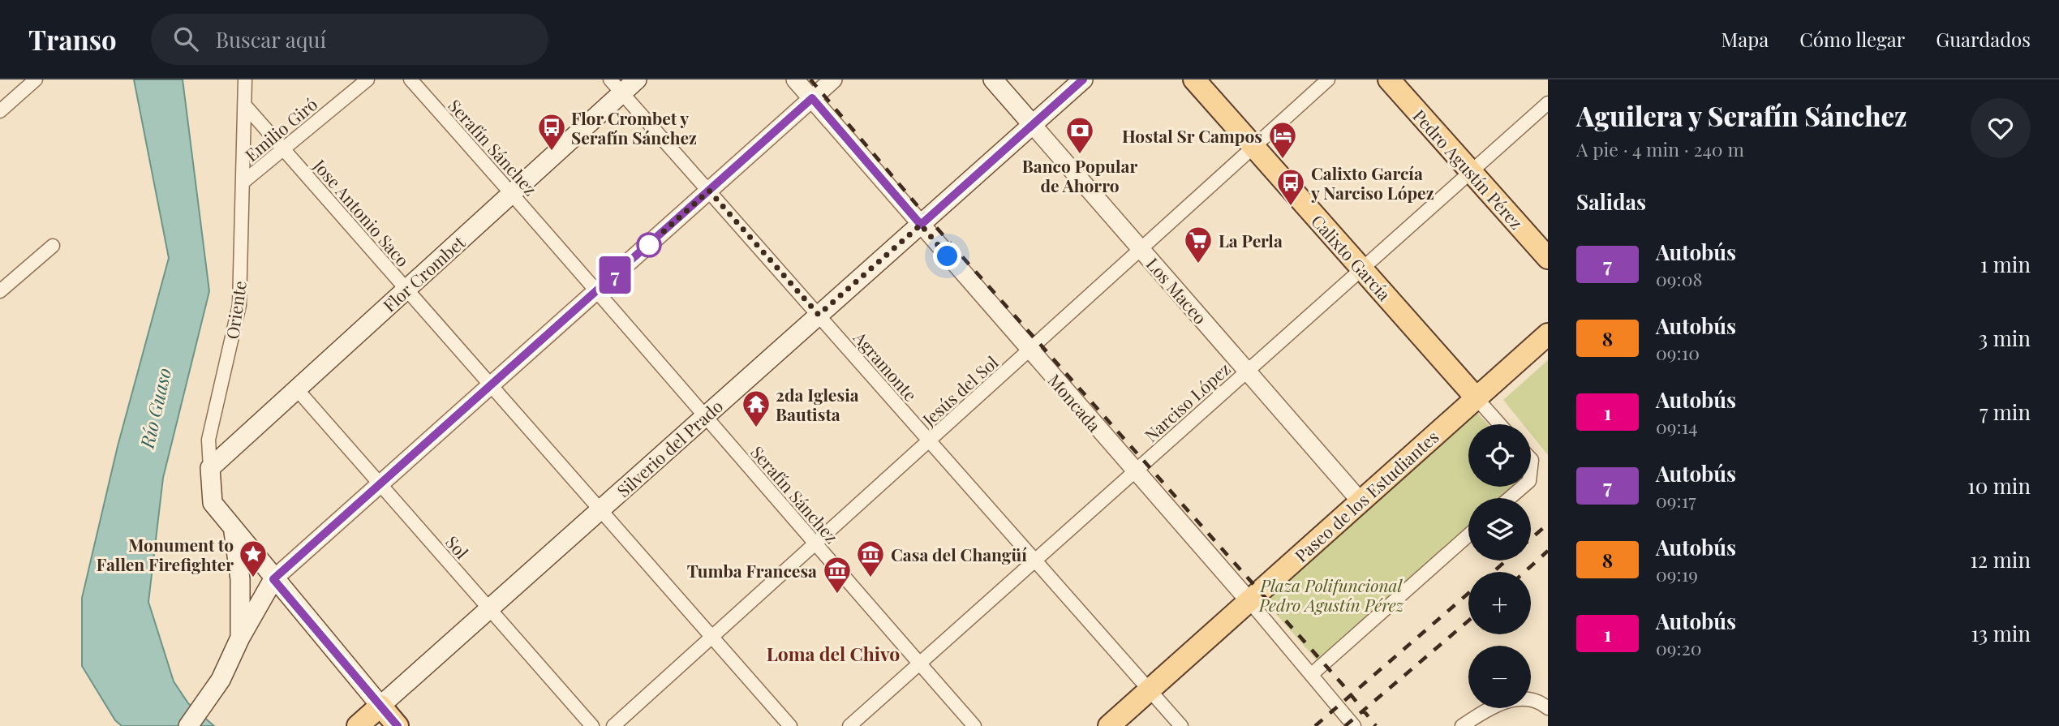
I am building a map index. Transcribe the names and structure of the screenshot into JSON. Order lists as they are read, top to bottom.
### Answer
{
  "streets": {
    "main road": [
      "Pedro Agustín Pérez",
      "Calixto García",
      "Flor Crombet",
      "Los Maceo",
      "Oriente",
      "Silverio del Prado",
      "Paseo de los Estudiantes"
    ],
    "street": [
      "Emilio Giró",
      "Serafín Sánchez",
      "Jose Antonio Saco",
      "Agramonte",
      "Jesús del Sol",
      "Narciso López",
      "Moncada",
      "Sol"
    ]
  },
  "crossings": [
    ["Emilio Giró", "Jose Antonio Saco"],
    ["Emilio Giró", "Oriente"],
    ["Serafín Sánchez", "Flor Crombet"],
    ["Serafín Sánchez", "Jesús del Sol"],
    ["Serafín Sánchez", "Narciso López"],
    ["Serafín Sánchez", "Silverio del Prado"],
    ["Pedro Agustín Pérez", "Narciso López"],
    ["Jose Antonio Saco", "Flor Crombet"],
    ["Jose Antonio Saco", "Oriente"],
    ["Jose Antonio Saco", "Jesús del Sol"],
    ["Jose Antonio Saco", "Silverio del Prado"],
    ["Calixto García", "Jesús del Sol"],
    ["Calixto García", "Narciso López"],
    ["Calixto García", "Paseo de los Estudiantes"],
    ["Flor Crombet", "Oriente"],
    ["Flor Crombet", "Agramonte"],
    ["Flor Crombet", "Sol"],
    ["Los Maceo", "Jesús del Sol"],
    ["Los Maceo", "Narciso López"],
    ["Los Maceo", "Silverio del Prado"],
    ["Los Maceo", "Paseo de los Estudiantes"],
    ["Oriente", "Silverio del Prado"],
    ["Agramonte", "Jesús del Sol"],
    ["Agramonte", "Narciso López"],
    ["Agramonte", "Silverio del Prado"],
    ["Agramonte", "Paseo de los Estudiantes"],
    ["Jesús del Sol", "Moncada"],
    ["Narciso López", "Moncada"],
    ["Moncada", "Silverio del Prado"],
    ["Moncada", "Paseo de los Estudiantes"],
    ["Silverio del Prado", "Sol"]
  ],
  "districts": ["Loma del Chivo"],
  "water": ["Río Guaso"],
  "parks": ["Plaza Polifuncional Pedro Agustín Pérez"],
  "places": {
    "bus stop": ["Flor Crombet y Serafín Sánchez", "Calixto García y Narciso López"],
    "bank": ["Banco Popular de Ahorro"],
    "hotel": ["Hostal Sr Campos"],
    "supermarket": ["La Perla"],
    "temple": ["2da Iglesia Bautista"],
    "place": ["Monument to Fallen Firefighter"],
    "museum": ["Casa del Changüí", "Tumba Francesa"]
  },
  "lines": ["bus line 7"],
  "page": {
    "header": "Transo",
    "search": "Buscar aquí",
    "nav": ["Mapa", "Cómo llegar", "Guardados"],
    "on_map": "7",
    "heading": [
      ["Aguilera y Serafín Sánchez", "A pie · 4 min · 240 m"],
      "Salidas"
    ],
    "list": [
      {
        "mark": "7",
        "name": "Autobús",
        "note": "09:08",
        "value": "1 min"
      },
      {
        "mark": "8",
        "name": "Autobús",
        "note": "09:10",
        "value": "3 min"
      },
      {
        "mark": "1",
        "name": "Autobús",
        "note": "09:14",
        "value": "7 min"
      },
      {
        "mark": "7",
        "name": "Autobús",
        "note": "09:17",
        "value": "10 min"
      },
      {
        "mark": "8",
        "name": "Autobús",
        "note": "09:19",
        "value": "12 min"
      },
      {
        "mark": "1",
        "name": "Autobús",
        "note": "09:20",
        "value": "13 min"
      }
    ],
    "map_buttons": ["+", "−"]
  }
}
